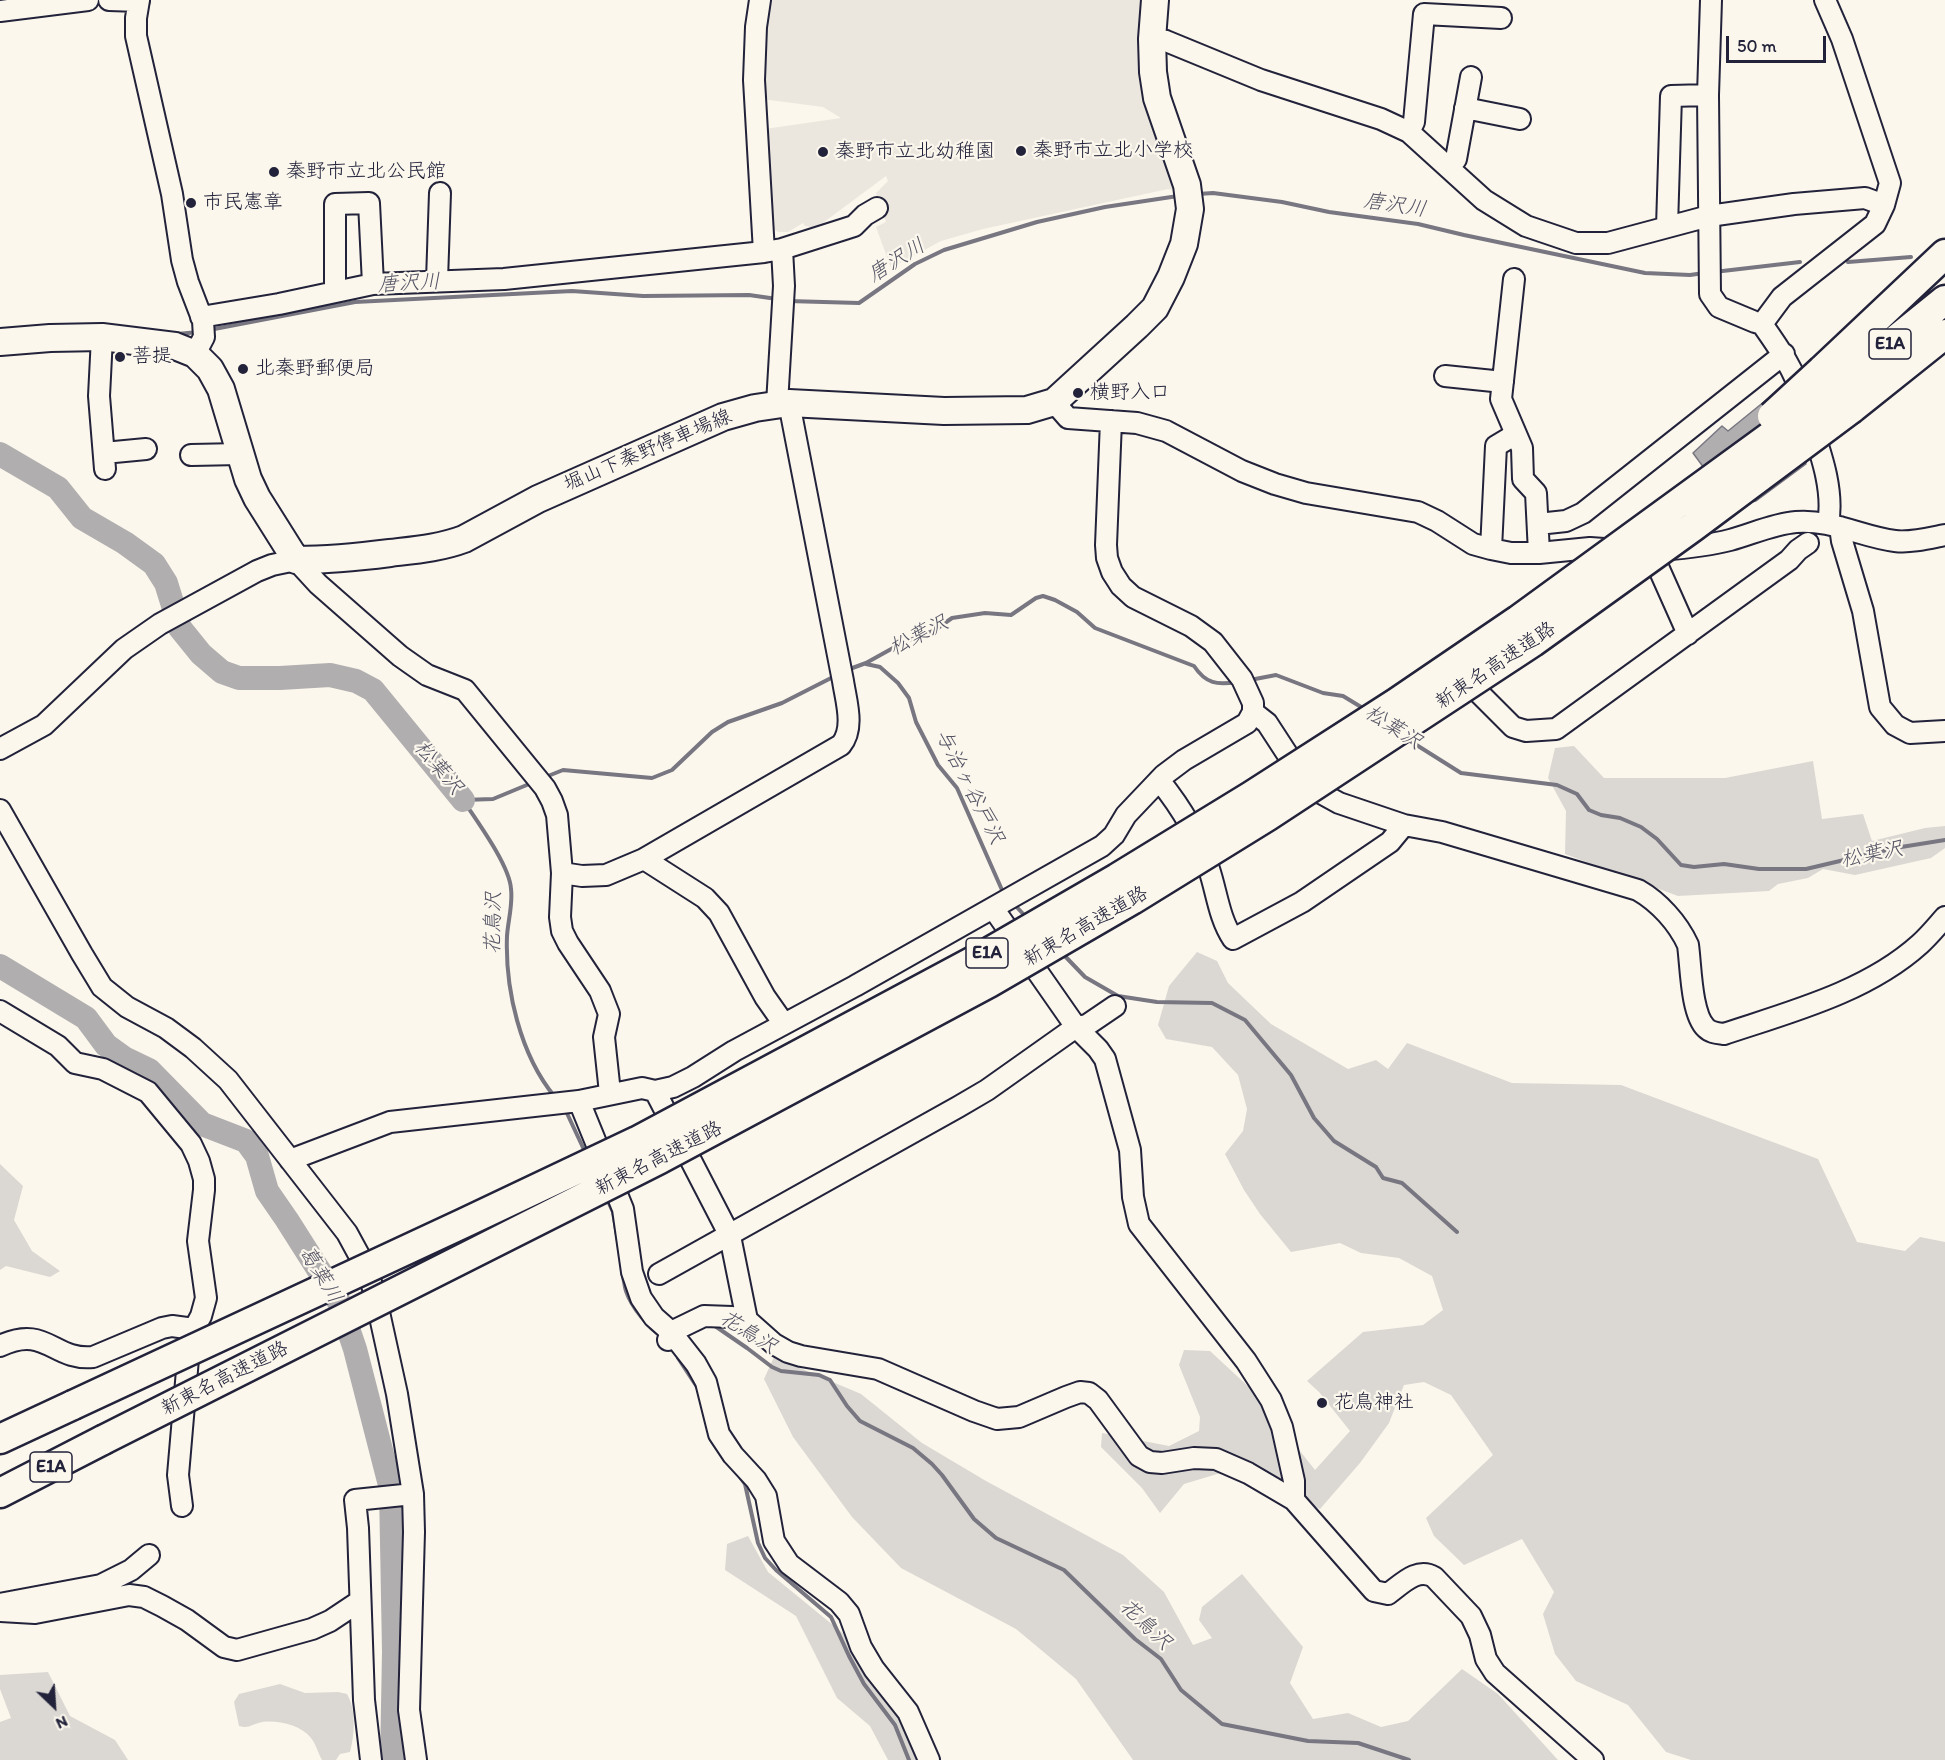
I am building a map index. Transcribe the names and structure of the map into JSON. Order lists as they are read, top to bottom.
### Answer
{
  "streets": {
    "highway": ["E1A", "新東名高速道路"],
    "main road": ["堀山下秦野停車場線"]
  },
  "water": [
    "唐沢川",
    "松葉沢",
    "与治ヶ谷戸沢",
    "花鳥沢",
    "葛葉川"
  ],
  "places": [
    "秦野市立北小学校",
    "秦野市立北幼稚園",
    "秦野市立北公民館",
    "市民憲章",
    "菩提",
    "北秦野郵便局",
    "横野入口",
    "花鳥神社"
  ],
  "scale_bar": "50 m",
  "north": "bottom right"
}
